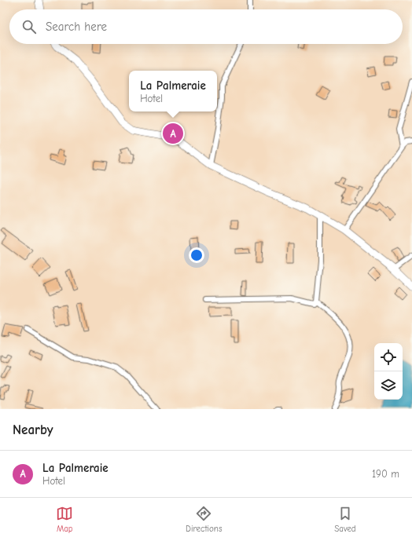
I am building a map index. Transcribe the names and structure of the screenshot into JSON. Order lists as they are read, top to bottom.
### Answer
{
  "page": {
    "search": "Search here",
    "popup": ["La Palmeraie", "Hotel"],
    "pins": "A",
    "heading": "Nearby",
    "list": [
      {
        "mark": "A",
        "name": "La Palmeraie",
        "note": "Hotel",
        "value": "190 m"
      }
    ],
    "nav": ["Map", "Directions", "Saved"]
  }
}
